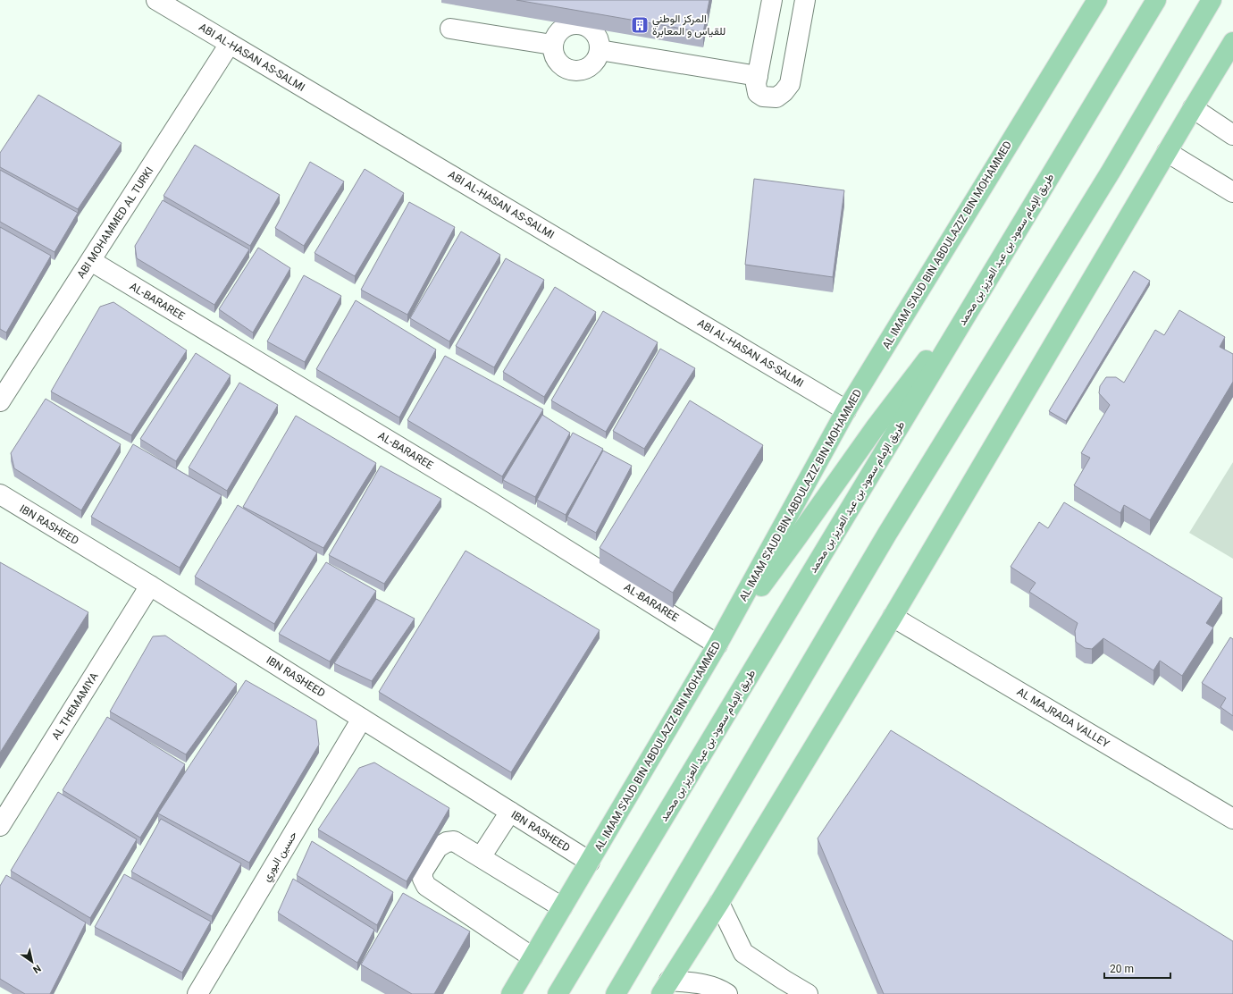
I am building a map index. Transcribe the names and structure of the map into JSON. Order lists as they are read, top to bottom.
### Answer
{
  "streets": {
    "main road": ["AL IMAM S'AUD BIN ABDULAZIZ BIN MOHAMMED", "طريق الإمام سعود بن عبد العزيز بن محمد"],
    "street": [
      "ABI AL-HASAN AS-SALMI",
      "ABI MOHAMMED AL TURKI",
      "AL-BARAREE",
      "IBN RASHEED",
      "AL THEMAMIYA",
      "AL MAJRADA VALLEY",
      "حسين البوري"
    ]
  },
  "crossings": [
    ["ABI AL-HASAN AS-SALMI", "ABI MOHAMMED AL TURKI"],
    ["ABI AL-HASAN AS-SALMI", "AL IMAM S'AUD BIN ABDULAZIZ BIN MOHAMMED"],
    ["ABI MOHAMMED AL TURKI", "AL-BARAREE"],
    ["AL IMAM S'AUD BIN ABDULAZIZ BIN MOHAMMED", "AL-BARAREE"],
    ["AL IMAM S'AUD BIN ABDULAZIZ BIN MOHAMMED", "IBN RASHEED"],
    ["IBN RASHEED", "AL THEMAMIYA"],
    ["IBN RASHEED", "حسين البوري"]
  ],
  "places": {
    "building": ["المركز الوطني للقياس و المعابرة"]
  },
  "scale_bar": "20 m",
  "north": "bottom right"
}
